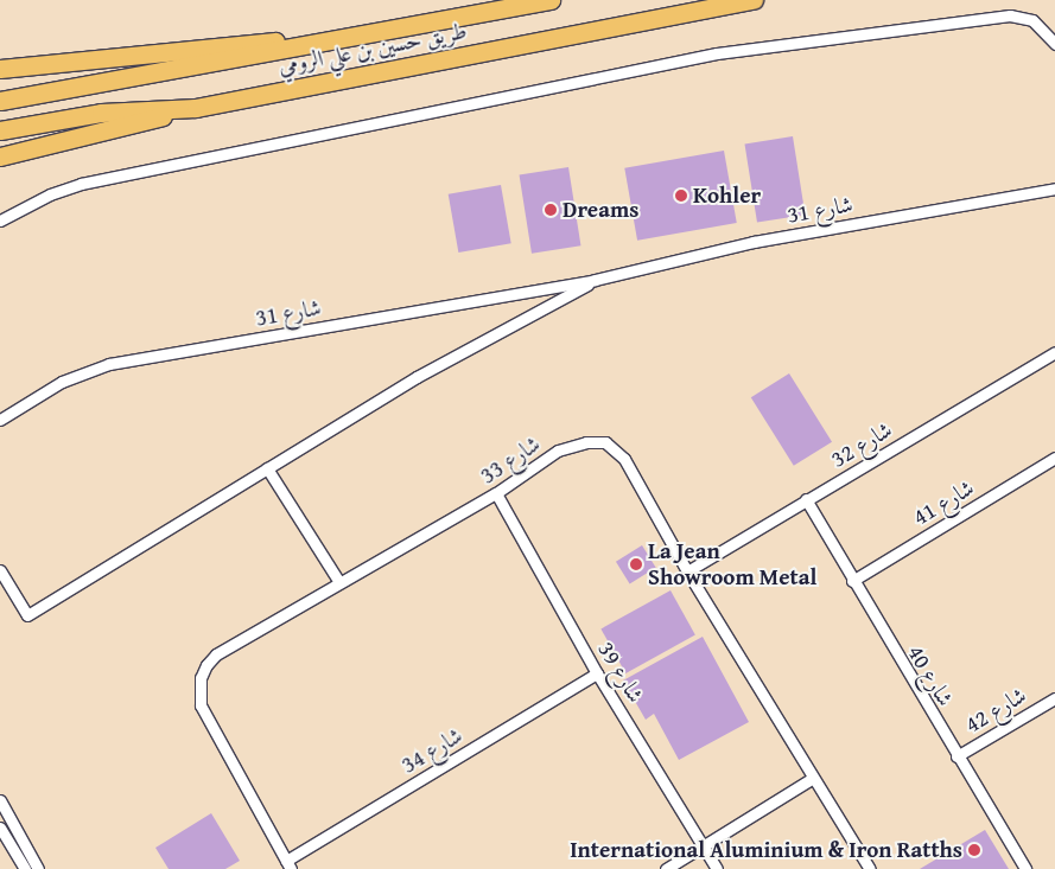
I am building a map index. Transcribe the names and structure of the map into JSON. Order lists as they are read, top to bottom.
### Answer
{
  "streets": {
    "highway": ["طريق حسين بن علي الرومي"],
    "street": [
      "شارع 31",
      "32 شارع",
      "شارع 33",
      "شارع 41",
      "شارع 39",
      "شارع 40",
      "شارع 42",
      "شارع 34"
    ]
  },
  "crossings": [
    ["32 شارع", "شارع 33"],
    ["32 شارع", "شارع 40"],
    ["شارع 33", "شارع 39"],
    ["شارع 33", "شارع 34"],
    ["شارع 41", "شارع 40"],
    ["شارع 39", "شارع 34"],
    ["شارع 40", "شارع 42"]
  ],
  "places": [
    "Kohler",
    "Dreams",
    "La Jean Showroom Metal",
    "International Aluminium & Iron Ratths"
  ]
}
